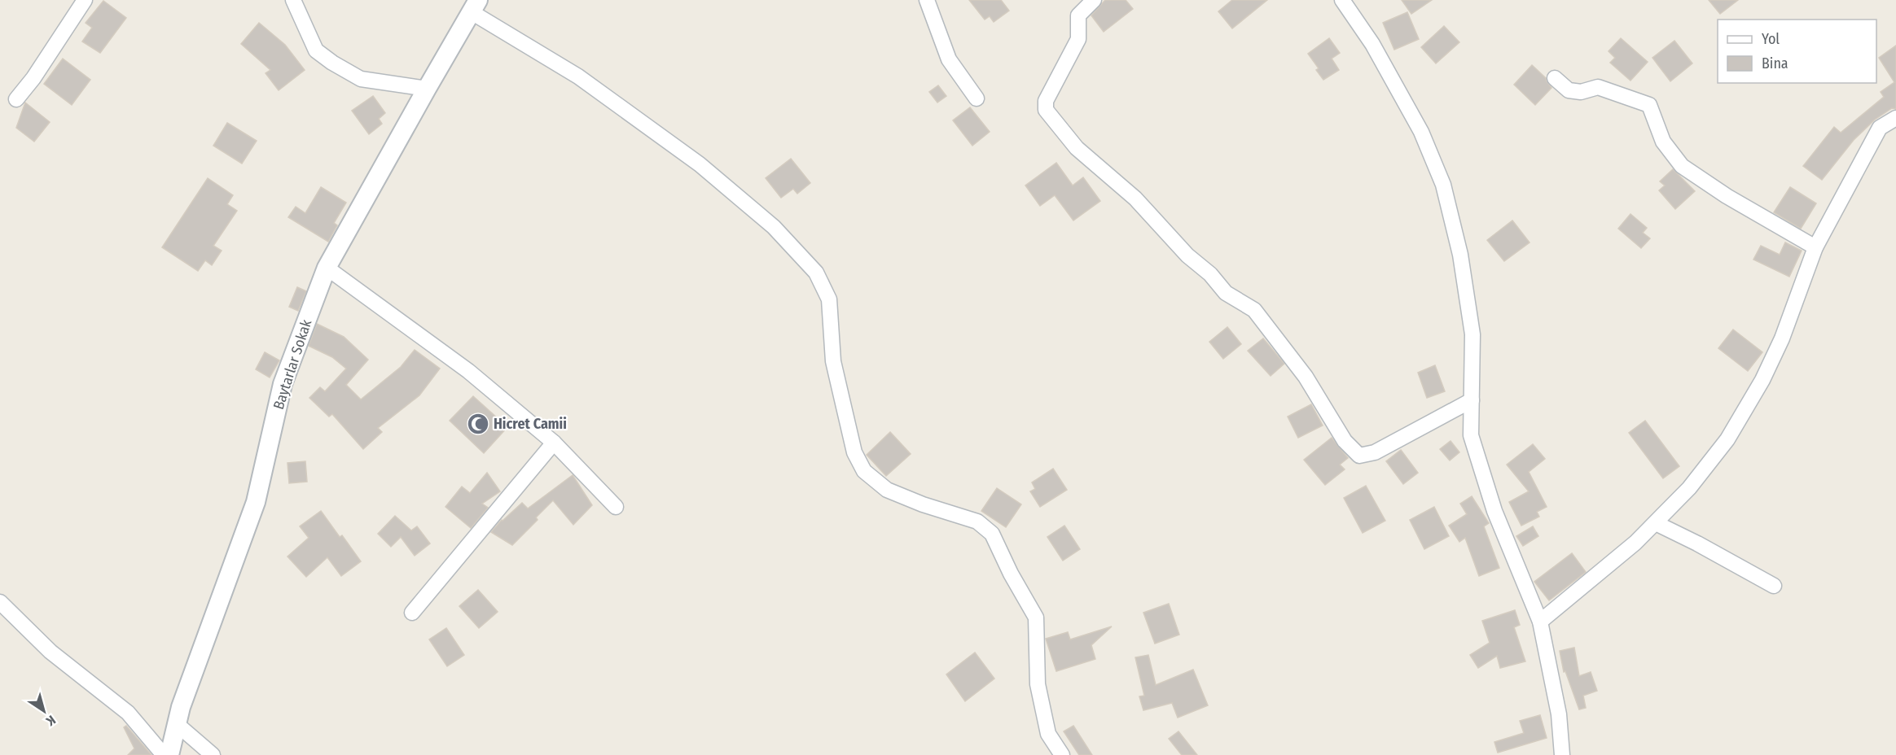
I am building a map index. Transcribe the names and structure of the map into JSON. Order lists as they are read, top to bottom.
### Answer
{
  "streets": {
    "street": ["Baytarlar Sokak"]
  },
  "places": {
    "mosque": ["Hicret Camii"]
  },
  "legend": ["Yol", "Bina"],
  "north": "bottom right"
}
